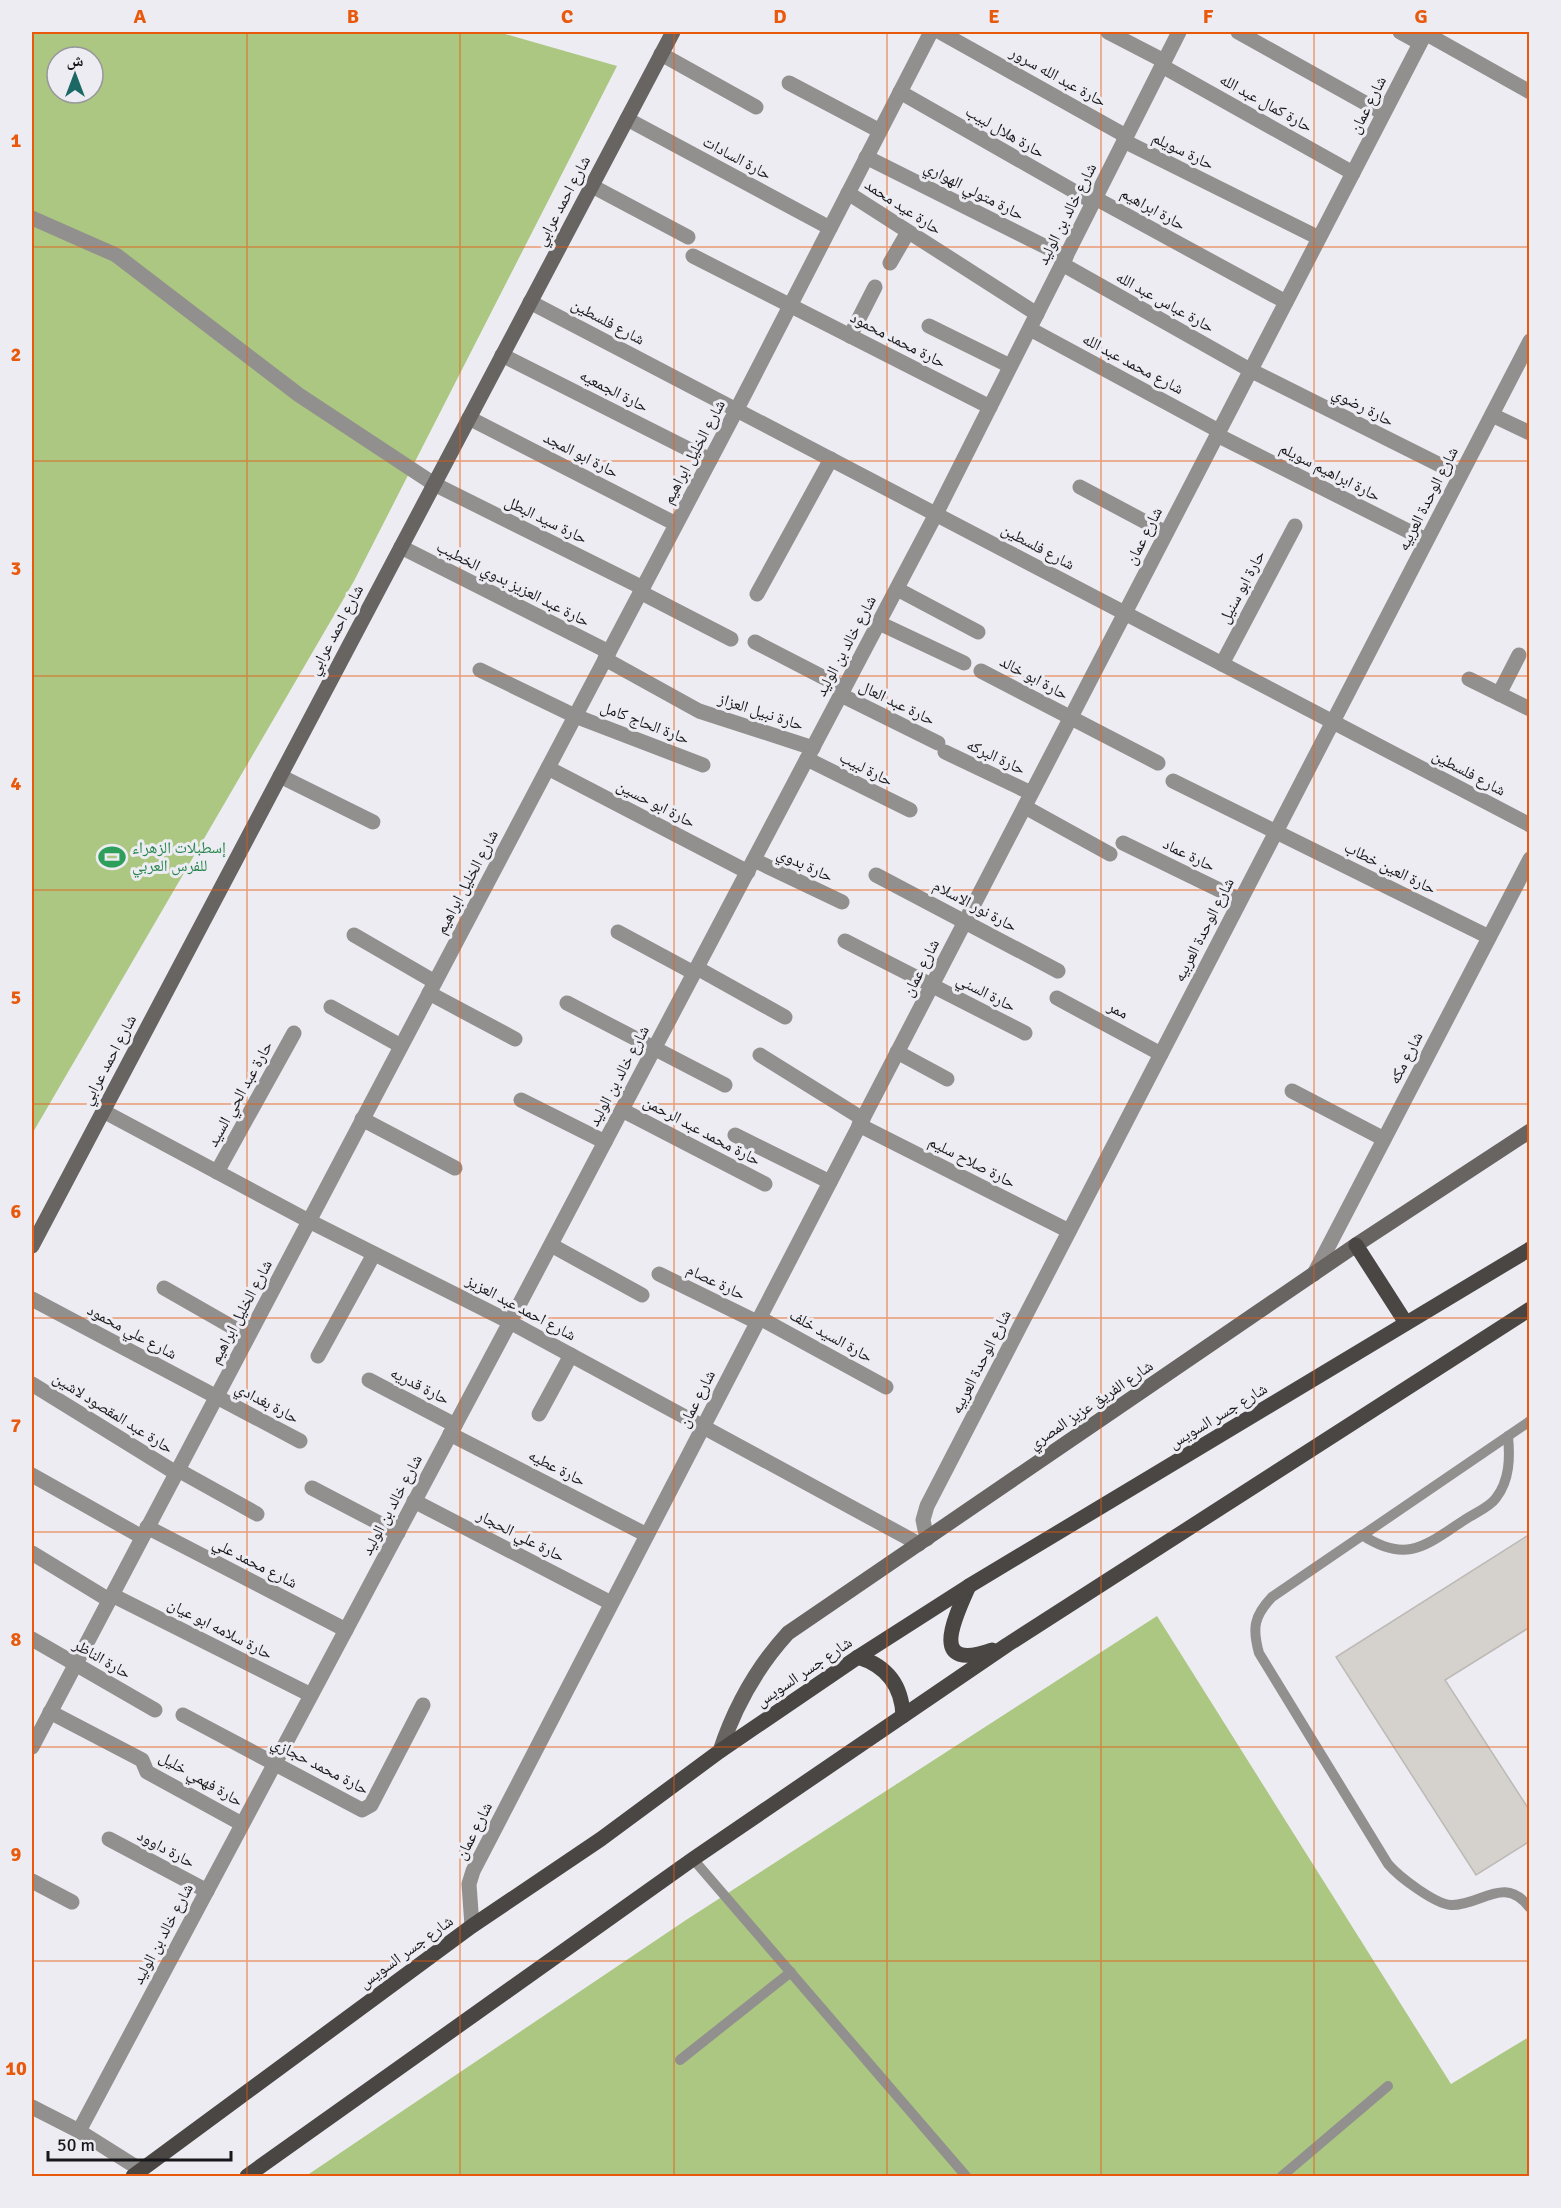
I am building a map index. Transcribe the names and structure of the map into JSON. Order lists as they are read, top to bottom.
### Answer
{
  "streets": {
    "main road": ["شارع جسر السويس"],
    "street": [
      "حارة عبد الله سرور",
      "حارة كمال عبد الله",
      "شارع عمان",
      "حارة هلال لبيب",
      "حارة سويلم",
      "حارة السادات",
      "حارة متولي الهواري",
      "شارع احمد عرابي",
      "حارة عيد محمد",
      "حارة ابراهيم",
      "شارع خالد بن الوليد",
      "حارة عباس عبد الله",
      "شارع فلسطين",
      "حارة محمد محمود",
      "شارع محمد عبد الله",
      "حارة الجمعيه",
      "حارة رضوي",
      "شارع الخليل ابراهيم",
      "حارة ابو المجد",
      "حارة ابراهيم سويلم",
      "شارع الوحدة العربيه",
      "حارة سيد البطل",
      "حارة عبد العزيز بدوي الخطيب",
      "حارة ابو سنيل",
      "حارة ابو خالد",
      "حارة عبد العال",
      "حارة نبيل العزاز",
      "حارة الحاج كامل",
      "حارة البركه",
      "حارة لبيب",
      "حارة ابو حسين",
      "حارة عماد",
      "حارة بدوي",
      "حارة العين خطاب",
      "حارة نور الاسلام",
      "حارة السني",
      "ممر",
      "شارع مكه",
      "حارة عبد الحي السيد",
      "حارة محمد عبد الرحمن",
      "حارة صلاح سليم",
      "حارة عصام",
      "شارع احمد عبد العزيز",
      "شارع علي محمود",
      "حارة السيد خلف",
      "حارة قدريه",
      "حارة بغدادي",
      "شارع الفريق عزيز المصري",
      "حارة عبد المقصود لاشين",
      "حارة عطيه",
      "حارة علي الحجار",
      "شارع محمد علي",
      "حارة سلامه ابو عيان",
      "حارة الناظر",
      "حارة محمد حجازي",
      "حارة فهمي خليل",
      "حارة داوود"
    ]
  },
  "crossings": [
    ["حارة عبد الله سرور", "حارة سويلم"],
    ["حارة عبد الله سرور", "شارع خالد بن الوليد"],
    ["حارة كمال عبد الله", "شارع عمان"],
    ["حارة كمال عبد الله", "شارع خالد بن الوليد"],
    ["شارع عمان", "حارة سويلم"],
    ["شارع عمان", "حارة ابراهيم"],
    ["شارع عمان", "حارة عباس عبد الله"],
    ["شارع عمان", "شارع فلسطين"],
    ["شارع عمان", "شارع محمد عبد الله"],
    ["شارع عمان", "حارة رضوي"],
    ["شارع عمان", "حارة ابراهيم سويلم"],
    ["شارع عمان", "حارة ابو خالد"],
    ["شارع عمان", "حارة البركه"],
    ["شارع عمان", "حارة نور الاسلام"],
    ["شارع عمان", "حارة السني"],
    ["شارع عمان", "حارة صلاح سليم"],
    ["شارع عمان", "حارة عصام"],
    ["شارع عمان", "شارع احمد عبد العزيز"],
    ["شارع عمان", "حارة السيد خلف"],
    ["شارع عمان", "شارع جسر السويس"],
    ["شارع عمان", "حارة عطيه"],
    ["شارع عمان", "حارة علي الحجار"],
    ["حارة هلال لبيب", "حارة ابراهيم"],
    ["حارة هلال لبيب", "شارع خالد بن الوليد"],
    ["حارة هلال لبيب", "شارع الخليل ابراهيم"],
    ["حارة سويلم", "شارع خالد بن الوليد"],
    ["حارة السادات", "شارع احمد عرابي"],
    ["حارة السادات", "شارع الخليل ابراهيم"],
    ["حارة متولي الهواري", "شارع خالد بن الوليد"],
    ["حارة متولي الهواري", "حارة عباس عبد الله"],
    ["حارة متولي الهواري", "شارع الخليل ابراهيم"],
    ["شارع احمد عرابي", "شارع فلسطين"],
    ["شارع احمد عرابي", "حارة الجمعيه"],
    ["شارع احمد عرابي", "حارة ابو المجد"],
    ["شارع احمد عرابي", "حارة سيد البطل"],
    ["شارع احمد عرابي", "حارة عبد العزيز بدوي الخطيب"],
    ["شارع احمد عرابي", "شارع احمد عبد العزيز"],
    ["حارة عيد محمد", "شارع خالد بن الوليد"],
    ["حارة عيد محمد", "شارع الخليل ابراهيم"],
    ["حارة ابراهيم", "شارع خالد بن الوليد"],
    ["شارع خالد بن الوليد", "حارة عباس عبد الله"],
    ["شارع خالد بن الوليد", "شارع فلسطين"],
    ["شارع خالد بن الوليد", "حارة محمد محمود"],
    ["شارع خالد بن الوليد", "شارع محمد عبد الله"],
    ["شارع خالد بن الوليد", "حارة عبد العال"],
    ["شارع خالد بن الوليد", "حارة نبيل العزاز"],
    ["شارع خالد بن الوليد", "حارة لبيب"],
    ["شارع خالد بن الوليد", "حارة ابو حسين"],
    ["شارع خالد بن الوليد", "حارة بدوي"],
    ["شارع خالد بن الوليد", "حارة محمد عبد الرحمن"],
    ["شارع خالد بن الوليد", "شارع احمد عبد العزيز"],
    ["شارع خالد بن الوليد", "حارة قدريه"],
    ["شارع خالد بن الوليد", "حارة عطيه"],
    ["شارع خالد بن الوليد", "حارة علي الحجار"],
    ["شارع خالد بن الوليد", "شارع محمد علي"],
    ["شارع خالد بن الوليد", "حارة سلامه ابو عيان"],
    ["شارع خالد بن الوليد", "حارة محمد حجازي"],
    ["شارع خالد بن الوليد", "حارة فهمي خليل"],
    ["شارع خالد بن الوليد", "حارة داوود"],
    ["حارة عباس عبد الله", "حارة رضوي"],
    ["شارع فلسطين", "شارع الخليل ابراهيم"],
    ["شارع فلسطين", "شارع الوحدة العربيه"],
    ["شارع فلسطين", "حارة ابو سنيل"],
    ["حارة محمد محمود", "شارع الخليل ابراهيم"],
    ["شارع محمد عبد الله", "حارة ابراهيم سويلم"],
    ["حارة الجمعيه", "شارع الخليل ابراهيم"],
    ["حارة رضوي", "شارع الوحدة العربيه"],
    ["شارع الخليل ابراهيم", "حارة ابو المجد"],
    ["شارع الخليل ابراهيم", "حارة سيد البطل"],
    ["شارع الخليل ابراهيم", "حارة عبد العزيز بدوي الخطيب"],
    ["شارع الخليل ابراهيم", "حارة الحاج كامل"],
    ["شارع الخليل ابراهيم", "حارة ابو حسين"],
    ["شارع الخليل ابراهيم", "شارع احمد عبد العزيز"],
    ["شارع الخليل ابراهيم", "شارع علي محمود"],
    ["شارع الخليل ابراهيم", "حارة بغدادي"],
    ["شارع الخليل ابراهيم", "حارة عبد المقصود لاشين"],
    ["شارع الخليل ابراهيم", "شارع محمد علي"],
    ["شارع الخليل ابراهيم", "حارة سلامه ابو عيان"],
    ["شارع الخليل ابراهيم", "حارة الناظر"],
    ["شارع الخليل ابراهيم", "حارة فهمي خليل"],
    ["حارة ابراهيم سويلم", "شارع الوحدة العربيه"],
    ["شارع الوحدة العربيه", "حارة عماد"],
    ["شارع الوحدة العربيه", "حارة العين خطاب"],
    ["شارع الوحدة العربيه", "ممر"],
    ["شارع الوحدة العربيه", "حارة صلاح سليم"],
    ["شارع الوحدة العربيه", "شارع احمد عبد العزيز"],
    ["شارع الوحدة العربيه", "شارع الفريق عزيز المصري"],
    ["حارة عبد العزيز بدوي الخطيب", "حارة نبيل العزاز"],
    ["حارة عبد العال", "حارة البركه"],
    ["حارة نبيل العزاز", "حارة لبيب"],
    ["حارة ابو حسين", "حارة بدوي"],
    ["حارة العين خطاب", "شارع مكه"],
    ["شارع مكه", "شارع الفريق عزيز المصري"],
    ["حارة عبد الحي السيد", "شارع احمد عبد العزيز"],
    ["حارة عصام", "حارة السيد خلف"],
    ["شارع احمد عبد العزيز", "شارع الفريق عزيز المصري"],
    ["شارع علي محمود", "حارة بغدادي"],
    ["حارة قدريه", "حارة عطيه"],
    ["شارع الفريق عزيز المصري", "شارع جسر السويس"]
  ],
  "places": {
    "sports": ["إسطبلات الزهراء للفرس العربي"]
  },
  "scale_bar": "50 m",
  "north": "top",
  "grid": {
    "columns": [
      "A",
      "B",
      "C",
      "D",
      "E",
      "F",
      "G"
    ],
    "rows": [
      "1",
      "2",
      "3",
      "4",
      "5",
      "6",
      "7",
      "8",
      "9",
      "10"
    ]
  }
}
